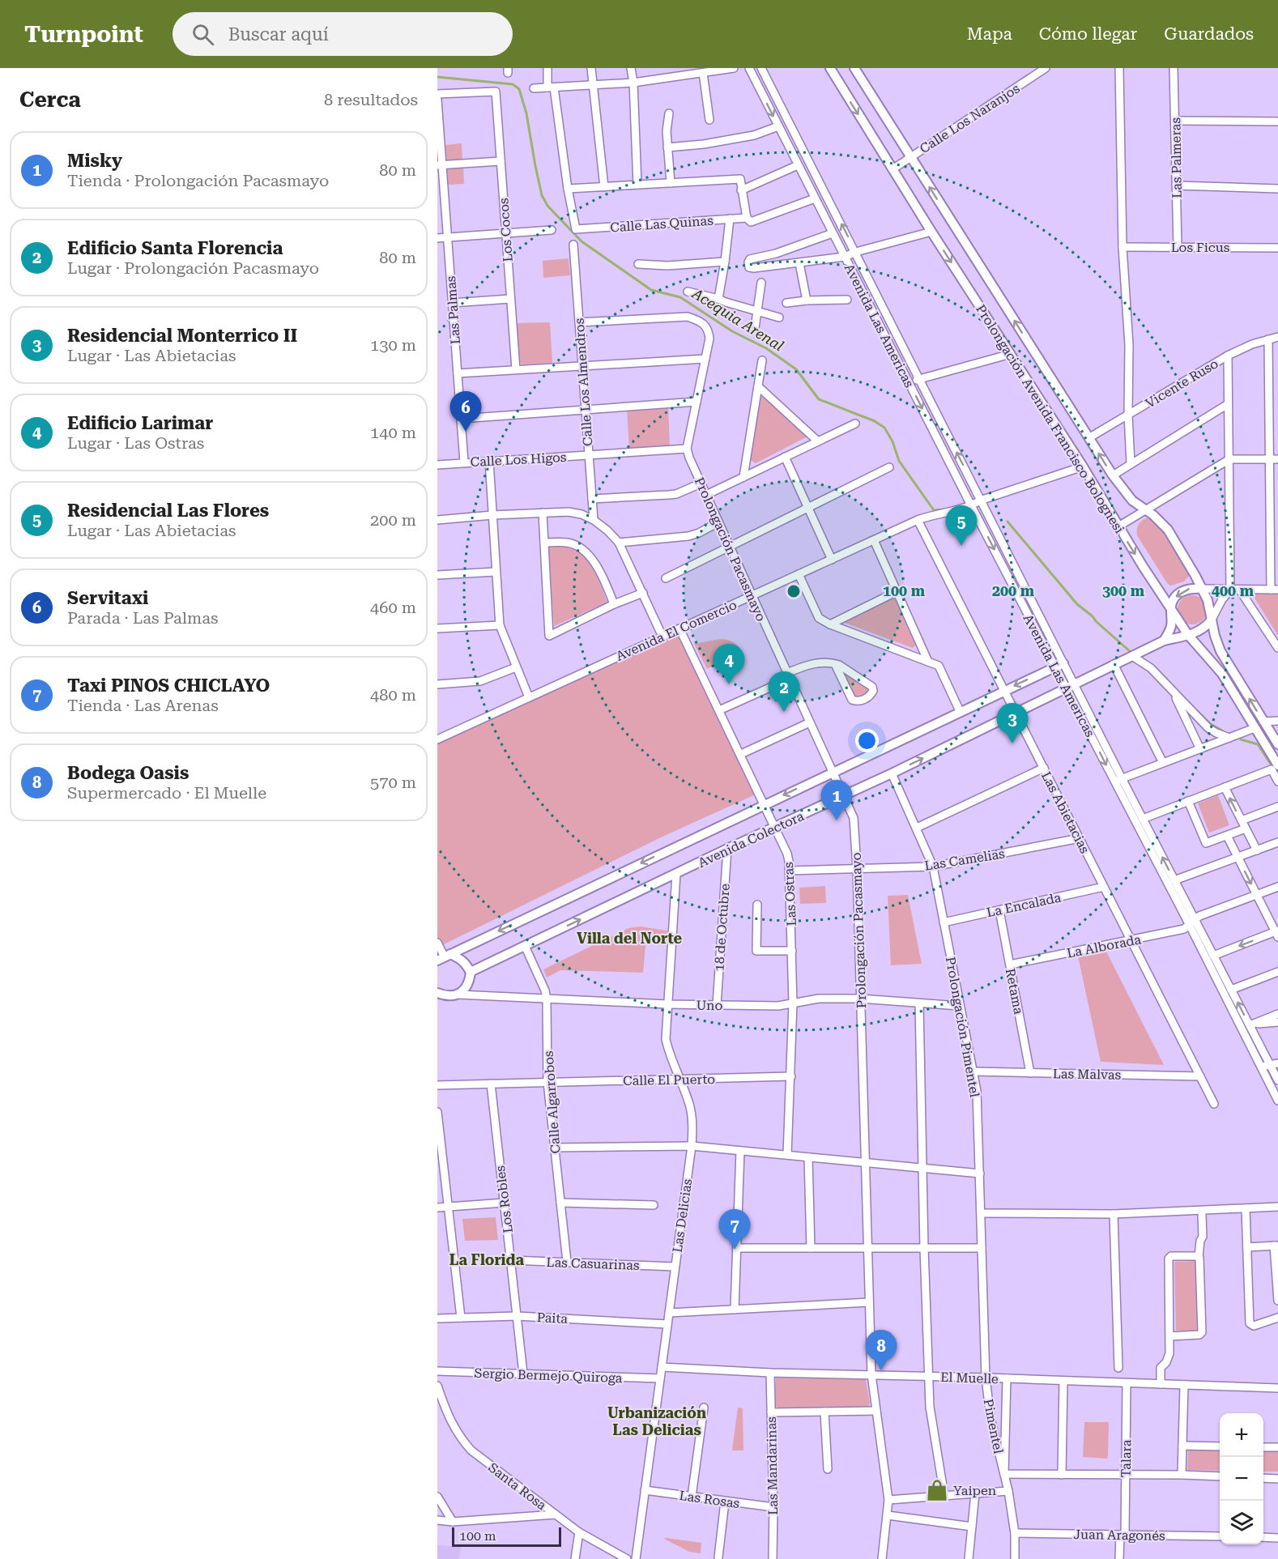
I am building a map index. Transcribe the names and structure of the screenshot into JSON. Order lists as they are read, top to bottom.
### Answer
{
  "streets": {
    "main road": ["Prolongación Avenida Francisco Bolognesi", "Avenida Colectora"],
    "street": [
      "Calle Los Naranjos",
      "Las Palmeras",
      "Calle Las Quinas",
      "Los Cocos",
      "Los Ficus",
      "Las Palmas",
      "Avenida Las Americas",
      "Calle Los Almendros",
      "Vicente Ruso",
      "Calle Los Higos",
      "Prolongación Pacasmayo",
      "Avenida El Comercio",
      "Las Abietacias",
      "Las Camelias",
      "Las Ostras",
      "La Encalada",
      "18 de Octubre",
      "La Alborada",
      "Retama",
      "Uno",
      "Prolongación Pimentel",
      "Las Malvas",
      "Calle El Puerto",
      "Calle Algarrobos",
      "Los Robles",
      "Las Delicias",
      "Las Casuarinas",
      "Paita",
      "Sergio Bermejo Quiroga",
      "El Muelle",
      "Pimentel",
      "Talara",
      "Las Mandarinas",
      "Santa Rosa",
      "Las Rosas",
      "Juan Aragonés"
    ]
  },
  "crossings": [
    ["Calle Los Naranjos", "Prolongación Avenida Francisco Bolognesi"],
    ["Las Palmeras", "Los Ficus"],
    ["Calle Las Quinas", "Avenida Las Americas"],
    ["Las Palmas", "Calle Los Higos"],
    ["Avenida Las Americas", "Avenida El Comercio"],
    ["Avenida Las Americas", "Avenida Colectora"],
    ["Avenida Las Americas", "La Alborada"],
    ["Calle Los Almendros", "Calle Los Higos"],
    ["Vicente Ruso", "Prolongación Avenida Francisco Bolognesi"],
    ["Prolongación Avenida Francisco Bolognesi", "Avenida El Comercio"],
    ["Prolongación Avenida Francisco Bolognesi", "Avenida Colectora"],
    ["Calle Los Higos", "Prolongación Pacasmayo"],
    ["Prolongación Pacasmayo", "Avenida El Comercio"],
    ["Prolongación Pacasmayo", "Avenida Colectora"],
    ["Prolongación Pacasmayo", "Las Camelias"],
    ["Prolongación Pacasmayo", "Uno"],
    ["Prolongación Pacasmayo", "El Muelle"],
    ["Avenida El Comercio", "Las Abietacias"],
    ["Avenida El Comercio", "Las Ostras"],
    ["Las Abietacias", "Avenida Colectora"],
    ["Las Abietacias", "Las Camelias"],
    ["Las Abietacias", "La Encalada"],
    ["Las Abietacias", "La Alborada"],
    ["Las Abietacias", "Las Malvas"],
    ["Avenida Colectora", "Las Ostras"],
    ["Avenida Colectora", "18 de Octubre"],
    ["Avenida Colectora", "Prolongación Pimentel"],
    ["Avenida Colectora", "Calle Algarrobos"],
    ["Avenida Colectora", "Las Delicias"],
    ["Las Camelias", "Las Ostras"],
    ["Las Camelias", "Prolongación Pimentel"],
    ["Las Ostras", "Uno"],
    ["Las Ostras", "Calle El Puerto"],
    ["La Encalada", "Retama"],
    ["La Encalada", "Prolongación Pimentel"],
    ["18 de Octubre", "Uno"],
    ["La Alborada", "Retama"],
    ["Retama", "Las Malvas"],
    ["Uno", "Prolongación Pimentel"],
    ["Uno", "Calle Algarrobos"],
    ["Uno", "Las Delicias"],
    ["Prolongación Pimentel", "Las Malvas"],
    ["Prolongación Pimentel", "El Muelle"],
    ["Prolongación Pimentel", "Pimentel"],
    ["Calle El Puerto", "Calle Algarrobos"],
    ["Calle El Puerto", "Las Delicias"],
    ["Calle Algarrobos", "Las Casuarinas"],
    ["Los Robles", "Las Casuarinas"],
    ["Los Robles", "Paita"],
    ["Los Robles", "Sergio Bermejo Quiroga"],
    ["Las Delicias", "Las Casuarinas"],
    ["Las Delicias", "Paita"],
    ["Las Delicias", "Sergio Bermejo Quiroga"],
    ["Las Delicias", "El Muelle"],
    ["Las Delicias", "Las Rosas"],
    ["El Muelle", "Pimentel"],
    ["El Muelle", "Talara"],
    ["El Muelle", "Las Mandarinas"],
    ["Pimentel", "Juan Aragonés"],
    ["Talara", "Juan Aragonés"],
    ["Las Mandarinas", "Las Rosas"]
  ],
  "districts": ["Villa del Norte", "La Florida", "Urbanización Las Delicias"],
  "water": ["Acequia Arenal"],
  "places": {
    "shop": ["Yaipen"]
  },
  "scale_bar": "100 m",
  "page": {
    "header": "Turnpoint",
    "search": "Buscar aquí",
    "nav": ["Mapa", "Cómo llegar", "Guardados"],
    "heading": ["Cerca", "8 resultados"],
    "list": [
      {
        "mark": "1",
        "name": "Misky",
        "note": "Tienda · Prolongación Pacasmayo",
        "value": "80 m"
      },
      {
        "mark": "2",
        "name": "Edificio Santa Florencia",
        "note": "Lugar · Prolongación Pacasmayo",
        "value": "80 m"
      },
      {
        "mark": "3",
        "name": "Residencial Monterrico II",
        "note": "Lugar · Las Abietacias",
        "value": "130 m"
      },
      {
        "mark": "4",
        "name": "Edificio Larimar",
        "note": "Lugar · Las Ostras",
        "value": "140 m"
      },
      {
        "mark": "5",
        "name": "Residencial Las Flores",
        "note": "Lugar · Las Abietacias",
        "value": "200 m"
      },
      {
        "mark": "6",
        "name": "Servitaxi",
        "note": "Parada · Las Palmas",
        "value": "460 m"
      },
      {
        "mark": "7",
        "name": "Taxi PINOS CHICLAYO",
        "note": "Tienda · Las Arenas",
        "value": "480 m"
      },
      {
        "mark": "8",
        "name": "Bodega Oasis",
        "note": "Supermercado · El Muelle",
        "value": "570 m"
      }
    ],
    "pins": [
      "6",
      "5",
      "4",
      "2",
      "3",
      "1",
      "7",
      "8"
    ],
    "map_buttons": ["+", "−"],
    "scale": "100 m"
  },
  "rings": [
    "100 m",
    "200 m",
    "300 m",
    "400 m"
  ]
}
